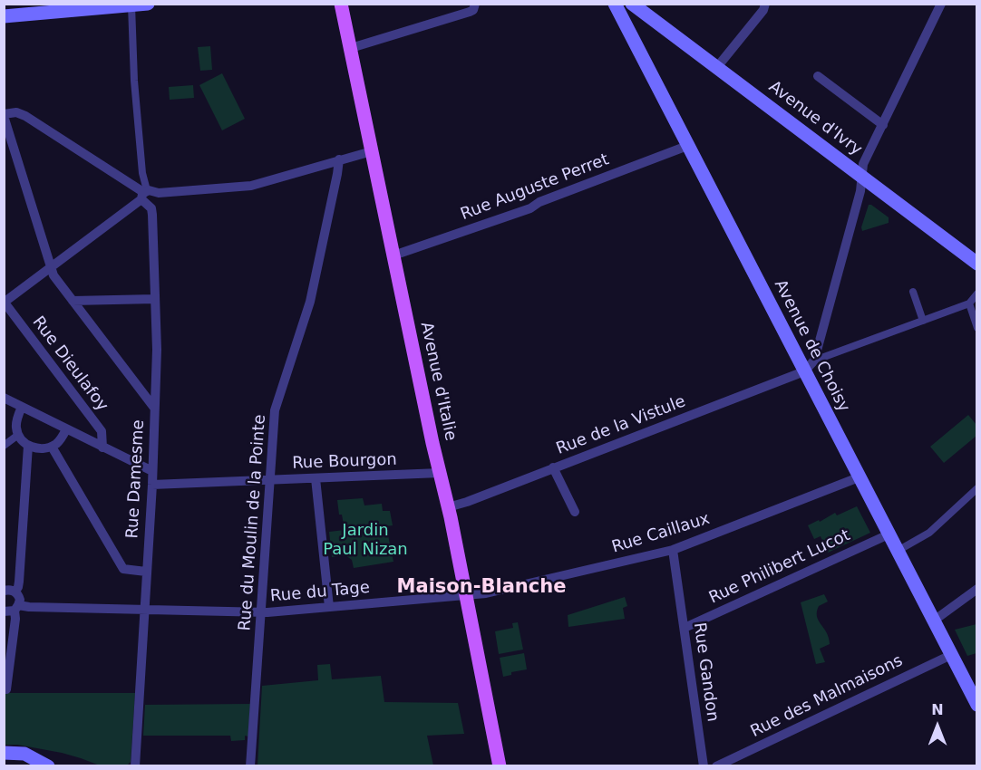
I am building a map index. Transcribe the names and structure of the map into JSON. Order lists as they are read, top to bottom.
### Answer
{
  "streets": {
    "main road": ["Avenue d'Ivry", "Avenue de Choisy", "Avenue d'Italie"],
    "street": [
      "Rue Auguste Perret",
      "Rue Dieulafoy",
      "Rue de la Vistule",
      "Rue Bourgon",
      "Rue Damesme",
      "Rue du Moulin de la Pointe",
      "Rue Caillaux",
      "Rue Philibert Lucot",
      "Rue du Tage",
      "Rue Gandon",
      "Rue des Malmaisons"
    ]
  },
  "crossings": [
    ["Rue Auguste Perret", "Avenue de Choisy"],
    ["Rue Auguste Perret", "Avenue d'Italie"],
    ["Avenue de Choisy", "Rue de la Vistule"],
    ["Avenue de Choisy", "Rue Caillaux"],
    ["Avenue de Choisy", "Rue Philibert Lucot"],
    ["Avenue de Choisy", "Rue des Malmaisons"],
    ["Avenue d'Italie", "Rue de la Vistule"],
    ["Avenue d'Italie", "Rue Bourgon"],
    ["Avenue d'Italie", "Rue Caillaux"],
    ["Avenue d'Italie", "Rue du Tage"],
    ["Rue Bourgon", "Rue Damesme"],
    ["Rue Bourgon", "Rue du Moulin de la Pointe"],
    ["Rue Damesme", "Rue du Tage"],
    ["Rue du Moulin de la Pointe", "Rue du Tage"],
    ["Rue Caillaux", "Rue du Tage"],
    ["Rue Caillaux", "Rue Gandon"],
    ["Rue Philibert Lucot", "Rue Gandon"]
  ],
  "districts": ["Maison-Blanche"],
  "parks": ["Jardin Paul Nizan"],
  "north": "top"
}
